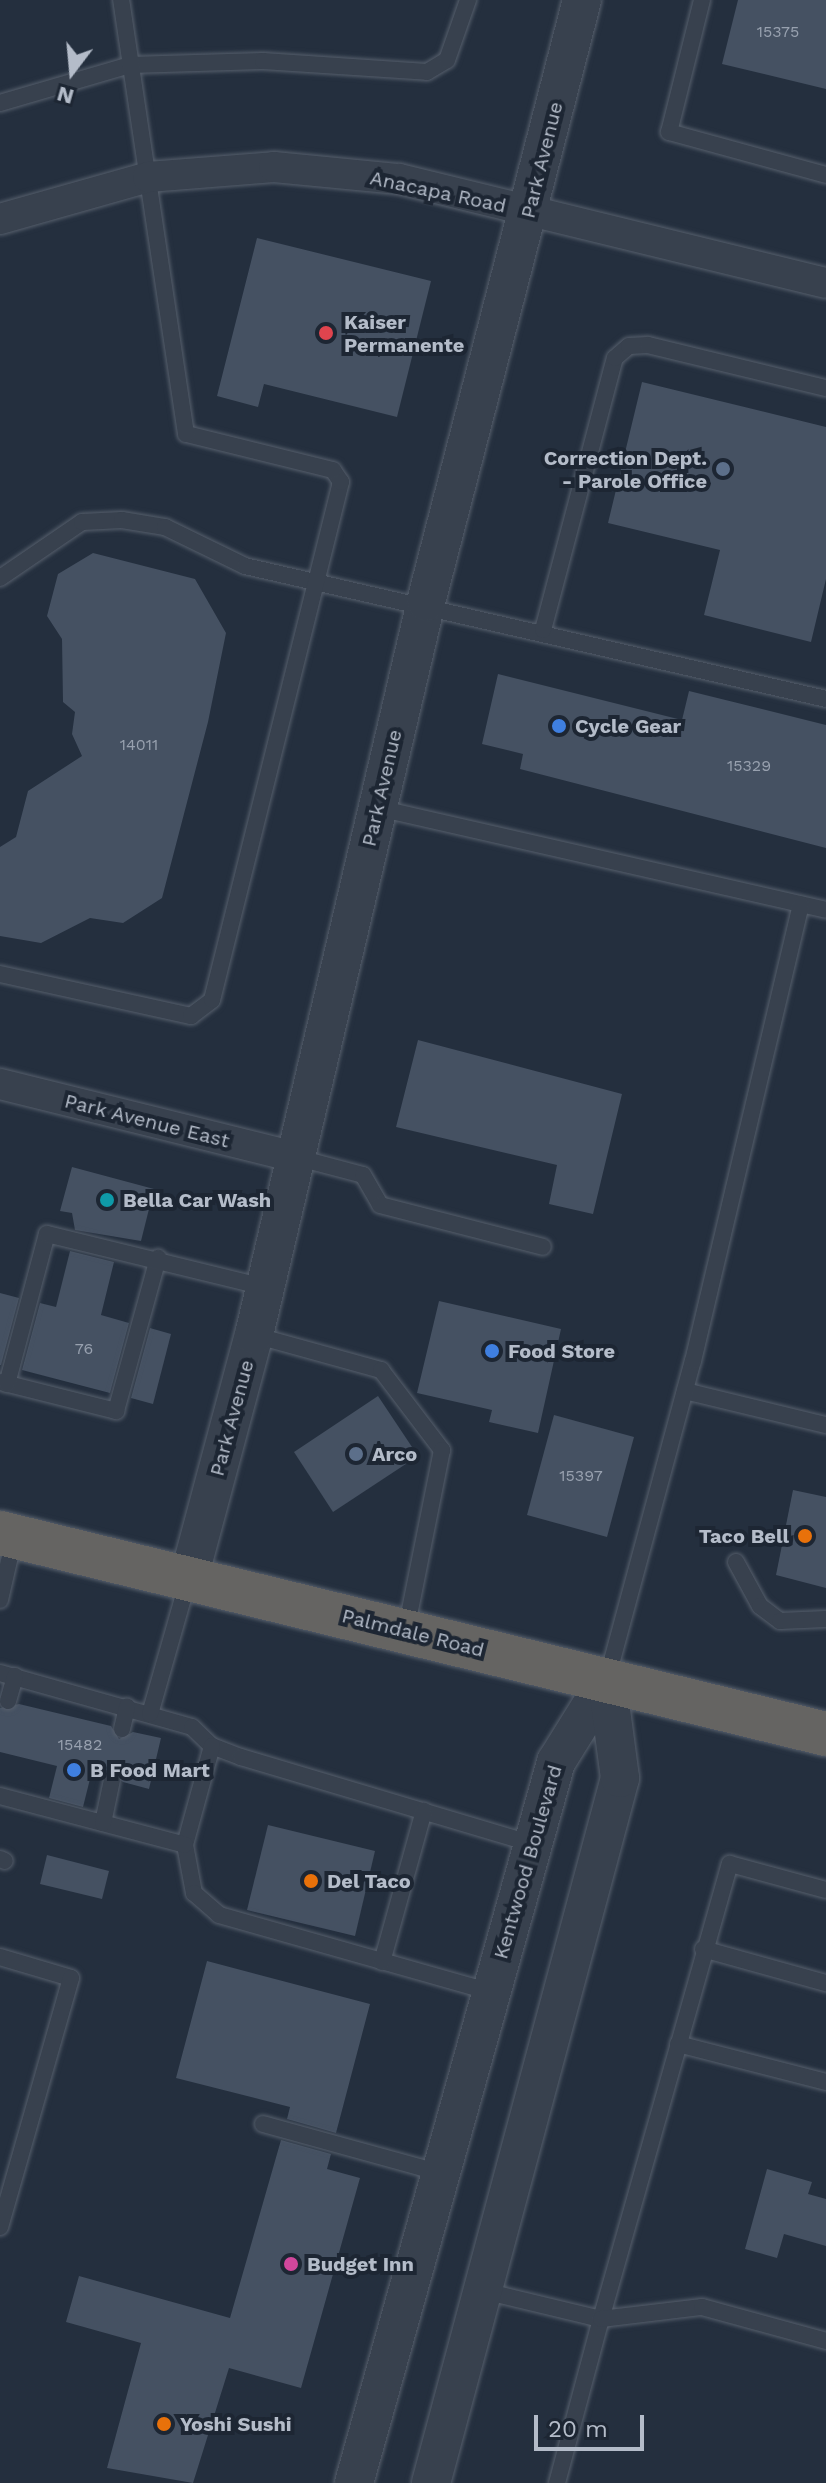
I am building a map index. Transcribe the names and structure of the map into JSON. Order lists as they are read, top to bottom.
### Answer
{
  "streets": {
    "highway": ["Palmdale Road"],
    "street": [
      "Park Avenue",
      "Anacapa Road",
      "Park Avenue East",
      "Kentwood Boulevard"
    ]
  },
  "crossings": [
    ["Park Avenue", "Anacapa Road"],
    ["Park Avenue", "Park Avenue East"],
    ["Park Avenue", "Palmdale Road"],
    ["Palmdale Road", "Kentwood Boulevard"]
  ],
  "places": [
    "Kaiser Permanente",
    "Correction Dept. - Parole Office",
    "Cycle Gear",
    "Bella Car Wash",
    "Food Store",
    "Arco",
    "Taco Bell",
    "B Food Mart",
    "Del Taco",
    "Budget Inn",
    "Yoshi Sushi"
  ],
  "house_numbers": [
    "15375",
    "14011",
    "15329",
    "76",
    "15397",
    "15482"
  ],
  "scale_bar": "20 m",
  "north": "bottom"
}
